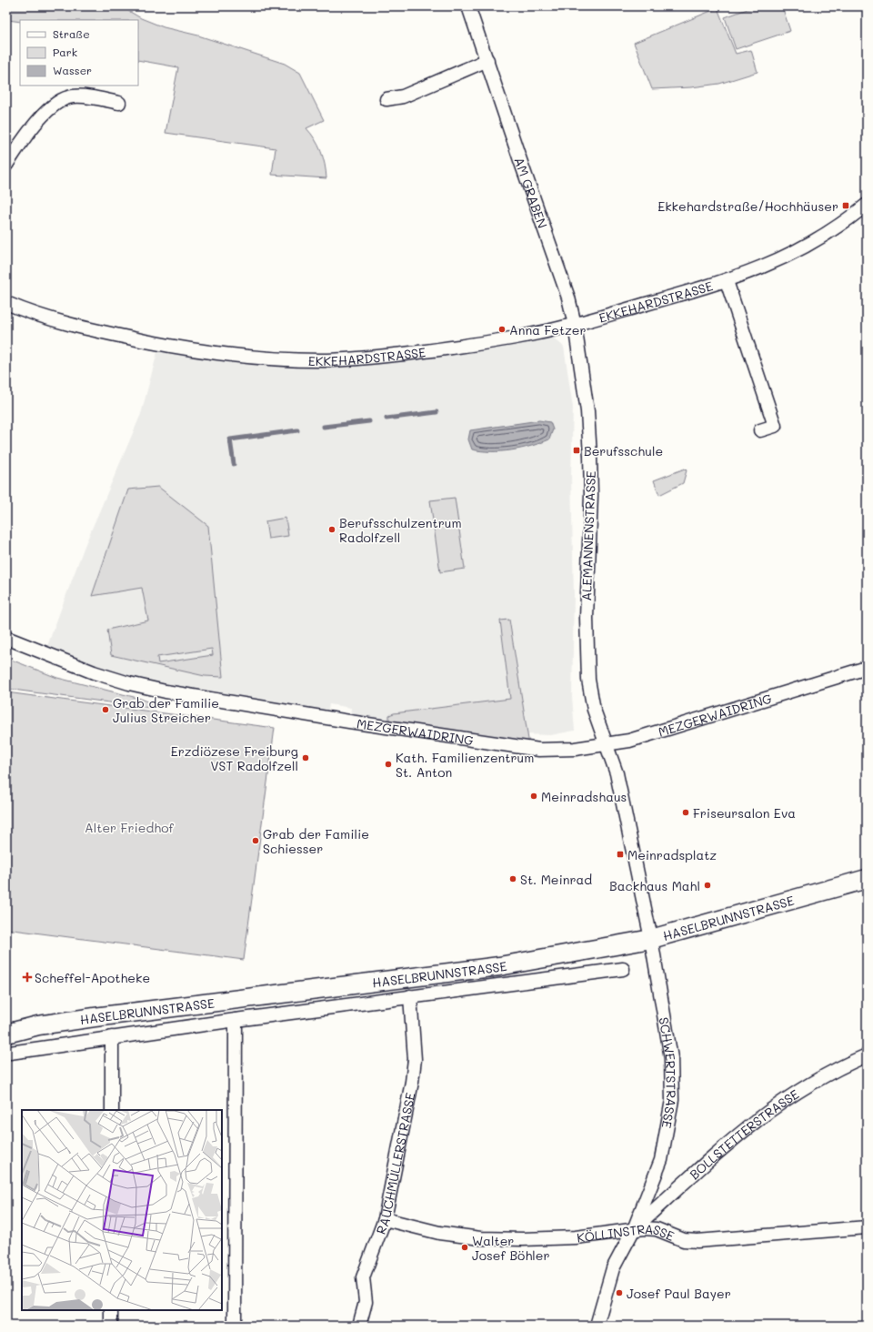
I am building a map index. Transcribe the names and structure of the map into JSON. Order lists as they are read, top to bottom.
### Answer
{
  "streets": {
    "main road": ["HASELBRUNNSTRASSE"],
    "street": [
      "AM GRABEN",
      "EKKEHARDSTRASSE",
      "ALEMANNENSTRASSE",
      "MEZGERWAIDRING",
      "SCHWERTSTRASSE",
      "BOLLSTETTERSTRASSE",
      "RAUCHMÜLLERSTRASSE",
      "KÖLLINSTRASSE"
    ]
  },
  "crossings": [
    ["AM GRABEN", "EKKEHARDSTRASSE"],
    ["AM GRABEN", "ALEMANNENSTRASSE"],
    ["EKKEHARDSTRASSE", "ALEMANNENSTRASSE"],
    ["ALEMANNENSTRASSE", "MEZGERWAIDRING"],
    ["ALEMANNENSTRASSE", "HASELBRUNNSTRASSE"],
    ["ALEMANNENSTRASSE", "SCHWERTSTRASSE"],
    ["HASELBRUNNSTRASSE", "SCHWERTSTRASSE"],
    ["HASELBRUNNSTRASSE", "RAUCHMÜLLERSTRASSE"],
    ["SCHWERTSTRASSE", "BOLLSTETTERSTRASSE"],
    ["SCHWERTSTRASSE", "KÖLLINSTRASSE"],
    ["BOLLSTETTERSTRASSE", "KÖLLINSTRASSE"],
    ["RAUCHMÜLLERSTRASSE", "KÖLLINSTRASSE"]
  ],
  "parks": ["Alter Friedhof"],
  "places": {
    "transit": ["Ekkehardstraße/Hochhäuser", "Berufsschule", "Meinradsplatz"],
    "other": [
      "Anna Fetzer",
      "Berufsschulzentrum Radolfzell",
      "Grab der Familie Julius Streicher",
      "Erzdiözese Freiburg VST Radolfzell",
      "Kath. Familienzentrum St. Anton",
      "Meinradshaus",
      "Friseursalon Eva",
      "Grab der Familie Schiesser",
      "St. Meinrad",
      "Backhaus Mahl",
      "Walter Josef Böhler",
      "Josef Paul Bayer"
    ],
    "health": ["Scheffel-Apotheke"]
  },
  "legend": ["Straße", "Park", "Wasser"]
}
